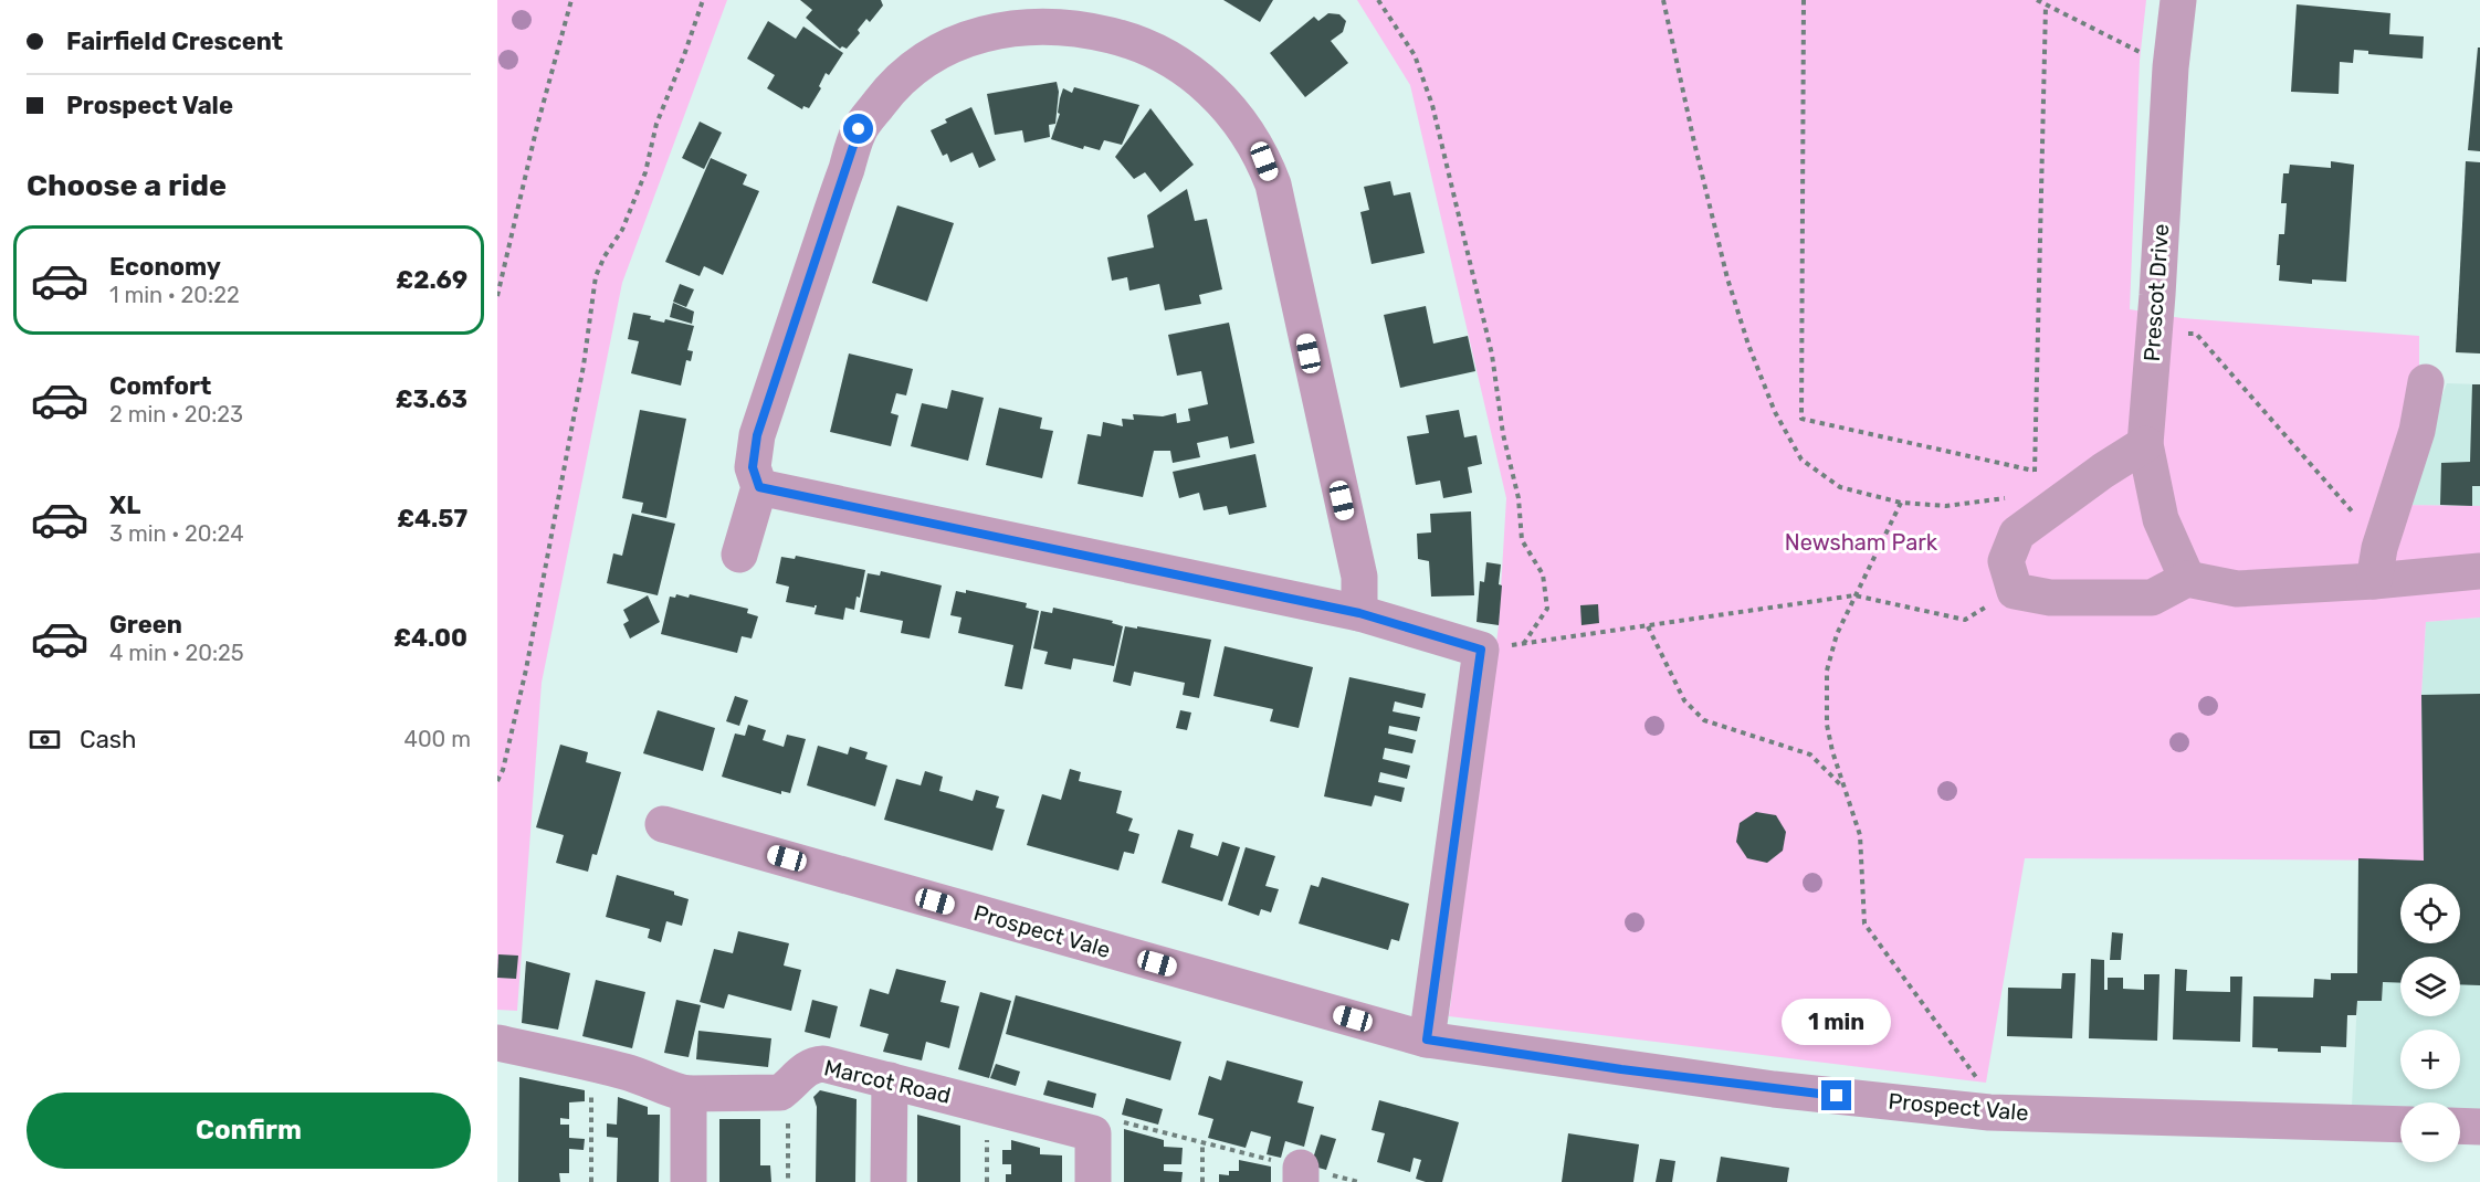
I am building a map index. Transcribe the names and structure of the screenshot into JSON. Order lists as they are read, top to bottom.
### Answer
{
  "streets": {
    "street": ["Prescot Drive", "Prospect Vale", "Marcot Road"]
  },
  "parks": ["Newsham Park"],
  "page": {
    "banner": ["Fairfield Crescent", "Prospect Vale"],
    "heading": "Choose a ride",
    "list": [
      {
        "name": "Economy",
        "note": "1 min · 20:22",
        "value": "£2.69"
      },
      {
        "name": "Comfort",
        "note": "2 min · 20:23",
        "value": "£3.63"
      },
      {
        "name": "XL",
        "note": "3 min · 20:24",
        "value": "£4.57"
      },
      {
        "name": "Green",
        "note": "4 min · 20:25",
        "value": "£4.00"
      }
    ],
    "pay": ["Cash", "400 m"],
    "map_buttons": ["+", "−"],
    "bubble": "1 min",
    "buttons": "Confirm"
  }
}
